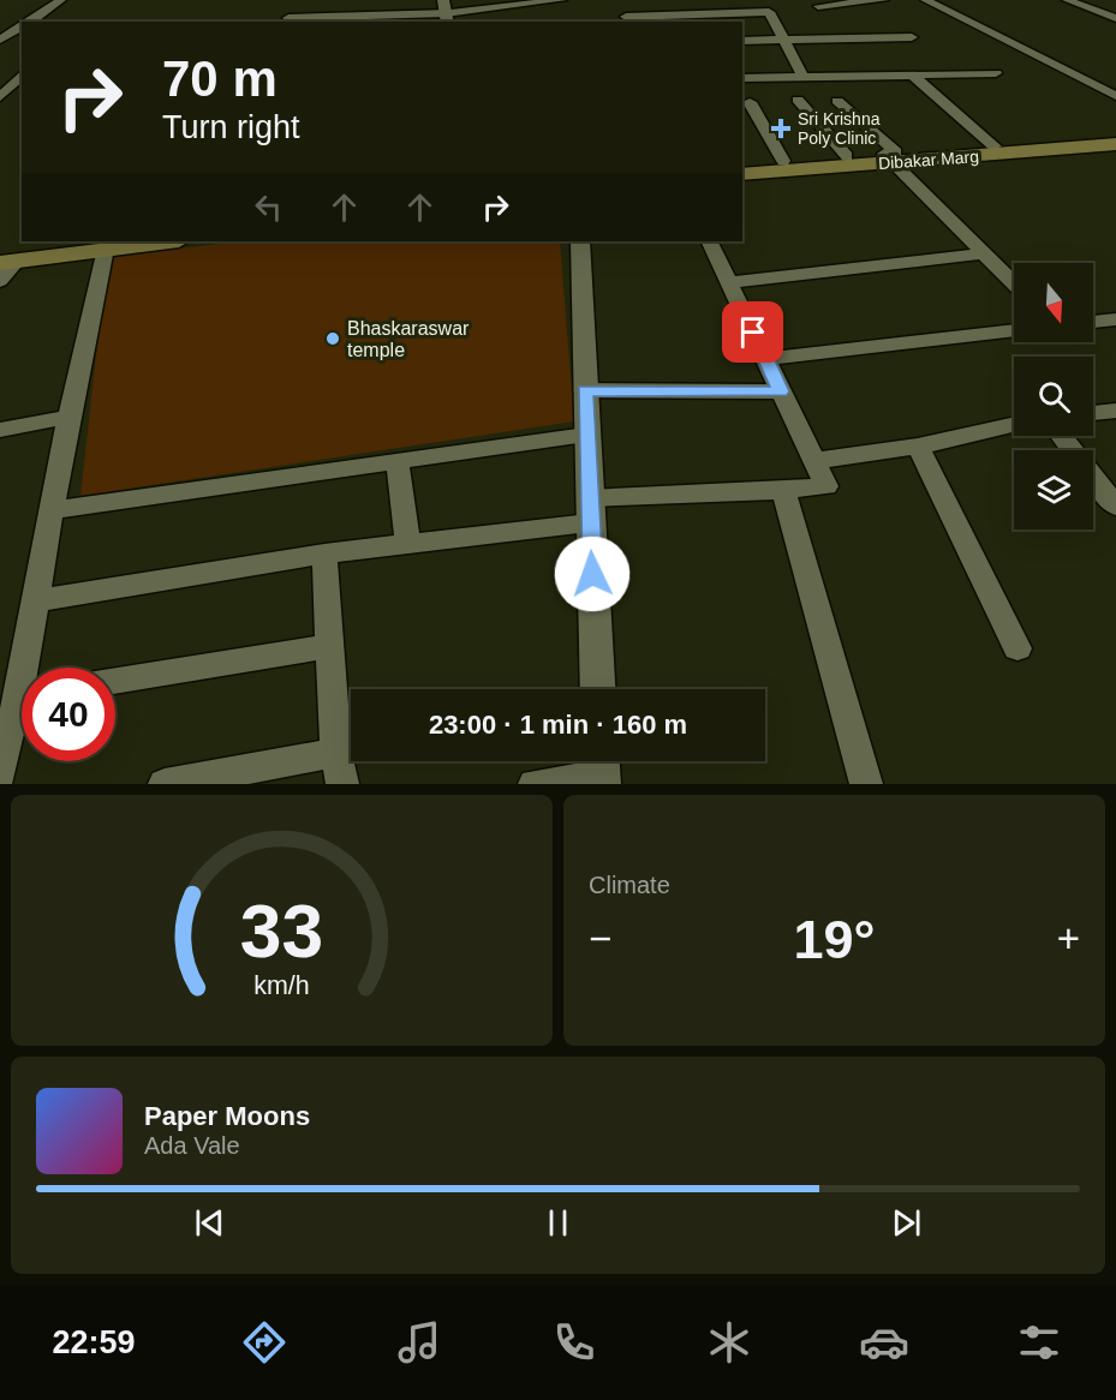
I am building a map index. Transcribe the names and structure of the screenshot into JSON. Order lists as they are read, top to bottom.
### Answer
{
  "streets": {
    "main road": ["Dibakar Marg"]
  },
  "places": {
    "health": ["Sri Krishna Poly Clinic"],
    "other": ["Bhaskaraswar temple"]
  },
  "north": "bottom",
  "page": {
    "turn": ["70 m", "Turn right"],
    "limit": "40",
    "trip": "23:00 · 1 min · 160 m",
    "tile": "Climate",
    "heat": ["−", "19°", "+"],
    "song": ["Paper Moons", "Ada Vale"],
    "tabs": "22:59",
    "gauge": ["33", "km/h"]
  }
}
